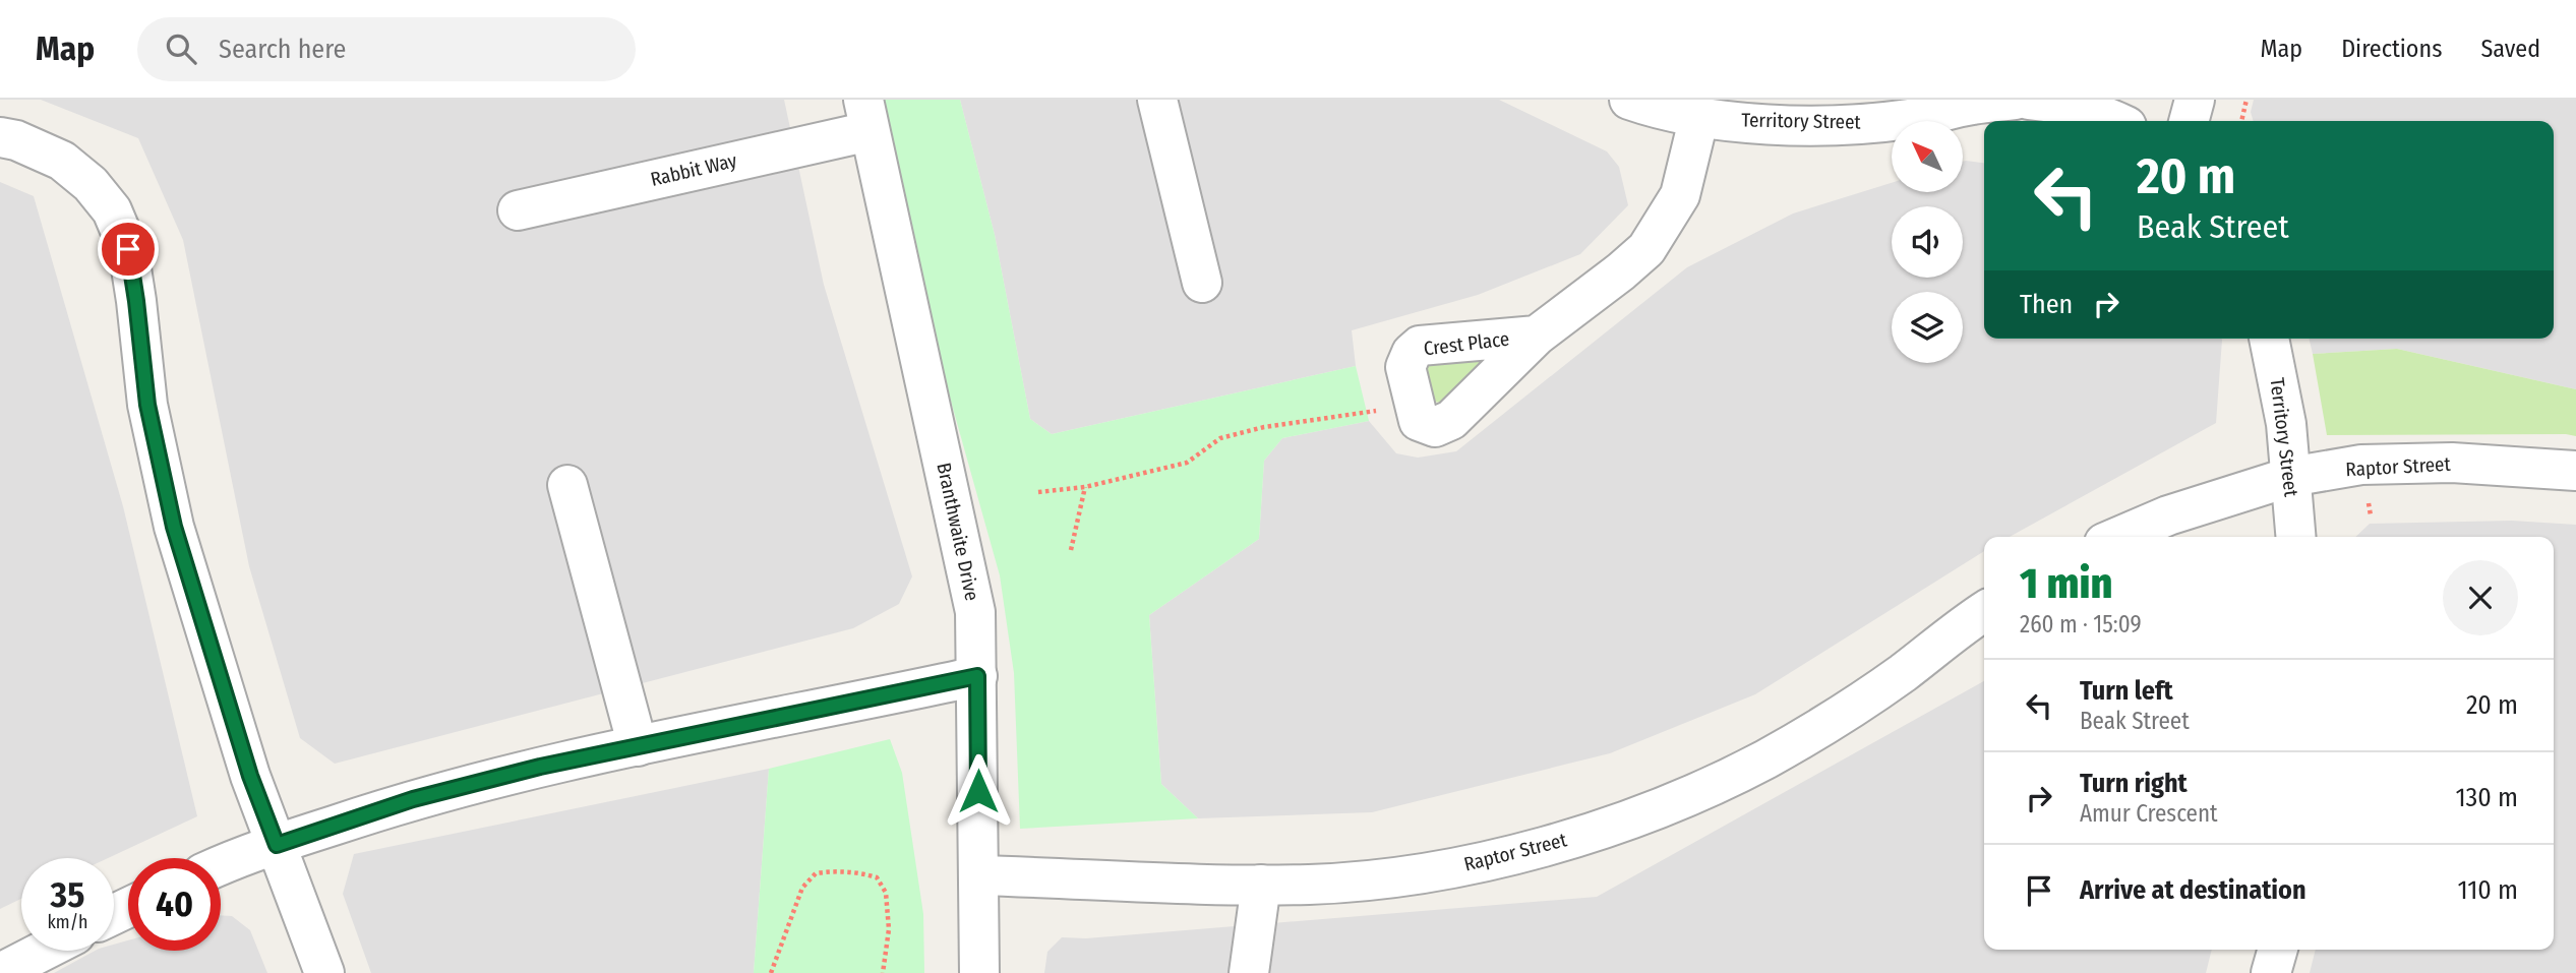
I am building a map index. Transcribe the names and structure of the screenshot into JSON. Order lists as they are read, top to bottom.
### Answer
{
  "streets": {
    "street": [
      "Territory Street",
      "Rabbit Way",
      "Crest Place",
      "Raptor Street",
      "Branthwaite Drive"
    ]
  },
  "crossings": [
    ["Territory Street", "Crest Place"],
    ["Territory Street", "Raptor Street"],
    ["Rabbit Way", "Branthwaite Drive"],
    ["Raptor Street", "Branthwaite Drive"]
  ],
  "north": "top left",
  "page": {
    "header": "Map",
    "search": "Search here",
    "nav": ["Map", "Directions", "Saved"],
    "turn": ["20 m", "Beak Street"],
    "then": "Then",
    "heading": ["1 min", "260 m · 15:09"],
    "list": [
      {
        "name": "Turn left",
        "note": "Beak Street",
        "value": "20 m"
      },
      {
        "name": "Turn right",
        "note": "Amur Crescent",
        "value": "130 m"
      },
      {
        "name": "Arrive at destination",
        "value": "110 m"
      }
    ],
    "speed": "35 km/h",
    "limit": "40"
  }
}
